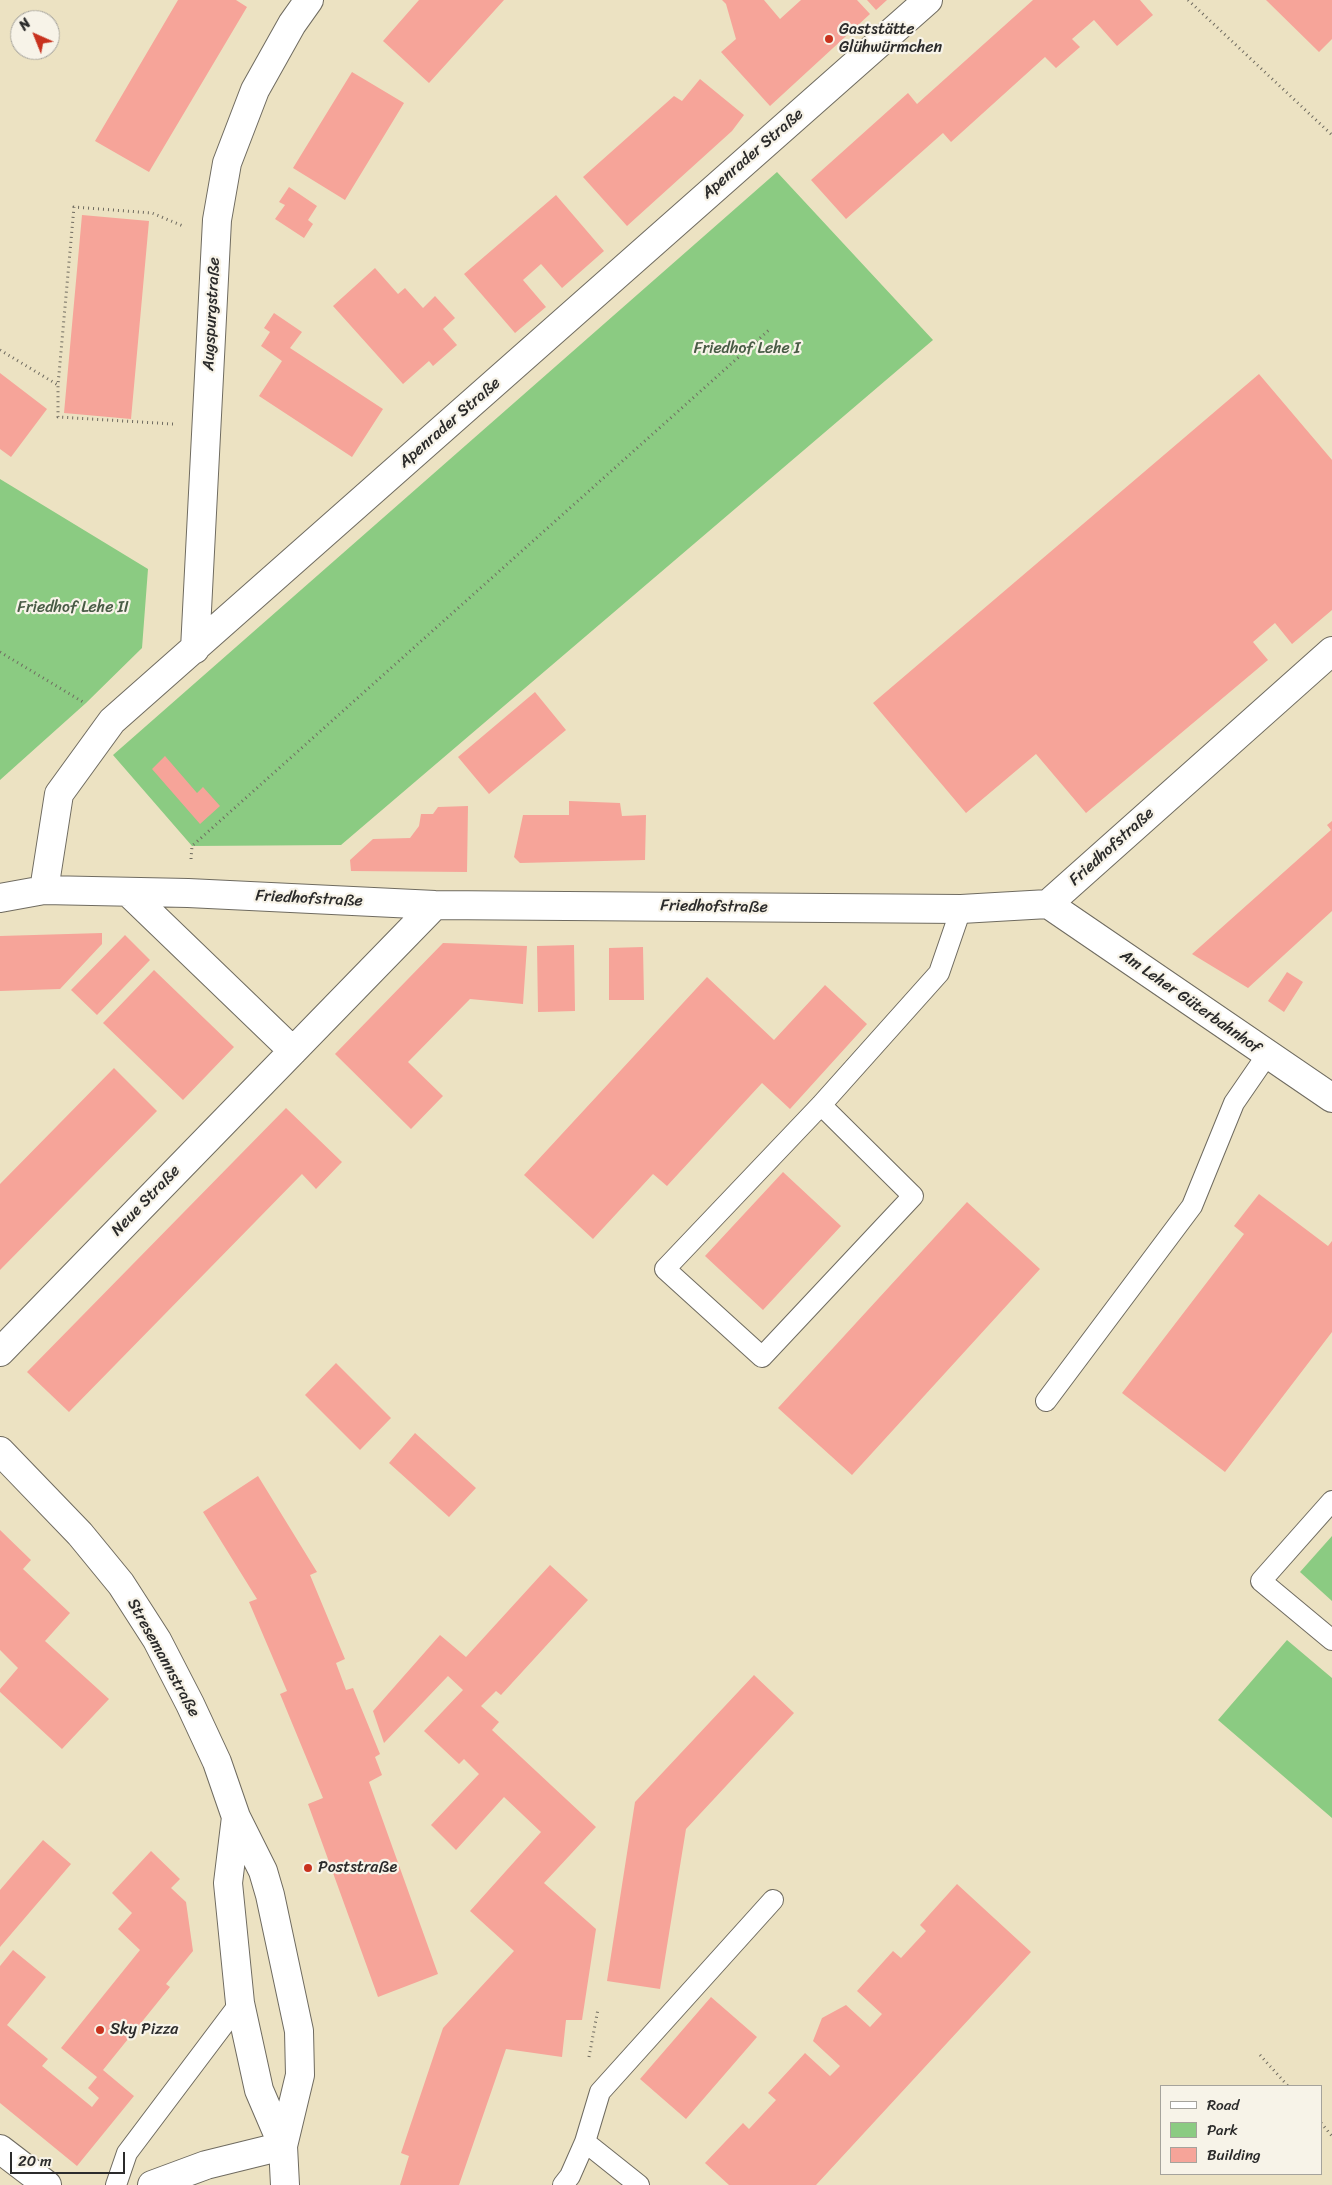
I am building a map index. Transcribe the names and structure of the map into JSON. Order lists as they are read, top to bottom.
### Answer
{
  "streets": {
    "street": [
      "Apenrader Straße",
      "Augspurgstraße",
      "Friedhofstraße",
      "Am Leher Güterbahnhof",
      "Neue Straße",
      "Stresemannstraße"
    ]
  },
  "crossings": [
    ["Apenrader Straße", "Augspurgstraße"],
    ["Apenrader Straße", "Friedhofstraße"],
    ["Friedhofstraße", "Am Leher Güterbahnhof"],
    ["Friedhofstraße", "Neue Straße"]
  ],
  "parks": ["Friedhof Lehe I", "Friedhof Lehe II"],
  "places": ["Gaststätte Glühwürmchen", "Poststraße", "Sky Pizza"],
  "legend": ["Road", "Park", "Building"],
  "scale_bar": "20 m",
  "north": "top left"
}
